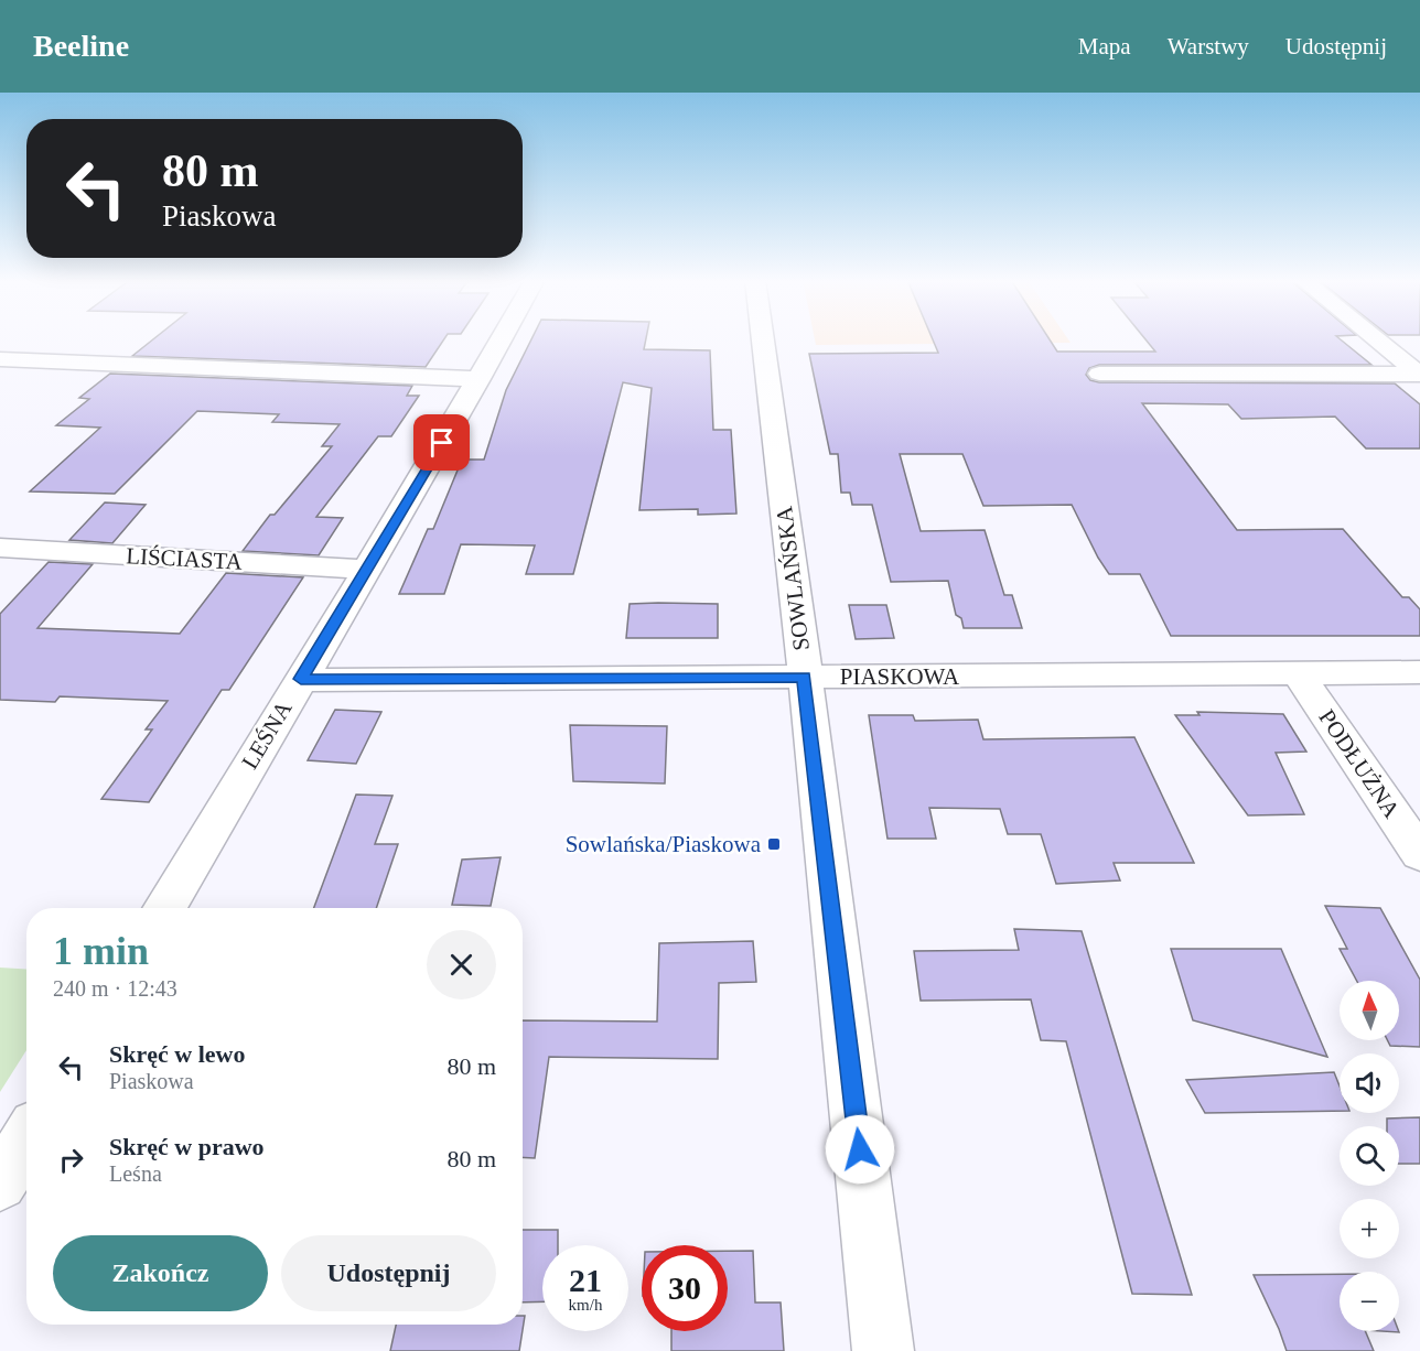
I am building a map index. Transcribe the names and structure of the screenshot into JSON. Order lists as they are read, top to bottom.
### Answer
{
  "streets": {
    "street": [
      "LIŚCIASTA",
      "SOWLAŃSKA",
      "PIASKOWA",
      "LEŚNA",
      "PODŁUŻNA"
    ]
  },
  "crossings": [
    ["LIŚCIASTA", "LEŚNA"],
    ["SOWLAŃSKA", "PIASKOWA"],
    ["PIASKOWA", "LEŚNA"],
    ["PIASKOWA", "PODŁUŻNA"]
  ],
  "places": {
    "transit": ["Sowlańska/Piaskowa"]
  },
  "north": "top",
  "page": {
    "header": "Beeline",
    "nav": ["Mapa", "Warstwy", "Udostępnij"],
    "turn": ["80 m", "Piaskowa"],
    "heading": ["1 min", "240 m · 12:43"],
    "map_buttons": ["+", "−"],
    "list": [
      {
        "name": "Skręć w lewo",
        "note": "Piaskowa",
        "value": "80 m"
      },
      {
        "name": "Skręć w prawo",
        "note": "Leśna",
        "value": "80 m"
      }
    ],
    "buttons": ["Zakończ", "Udostępnij"],
    "speed": "21 km/h",
    "limit": "30"
  }
}
